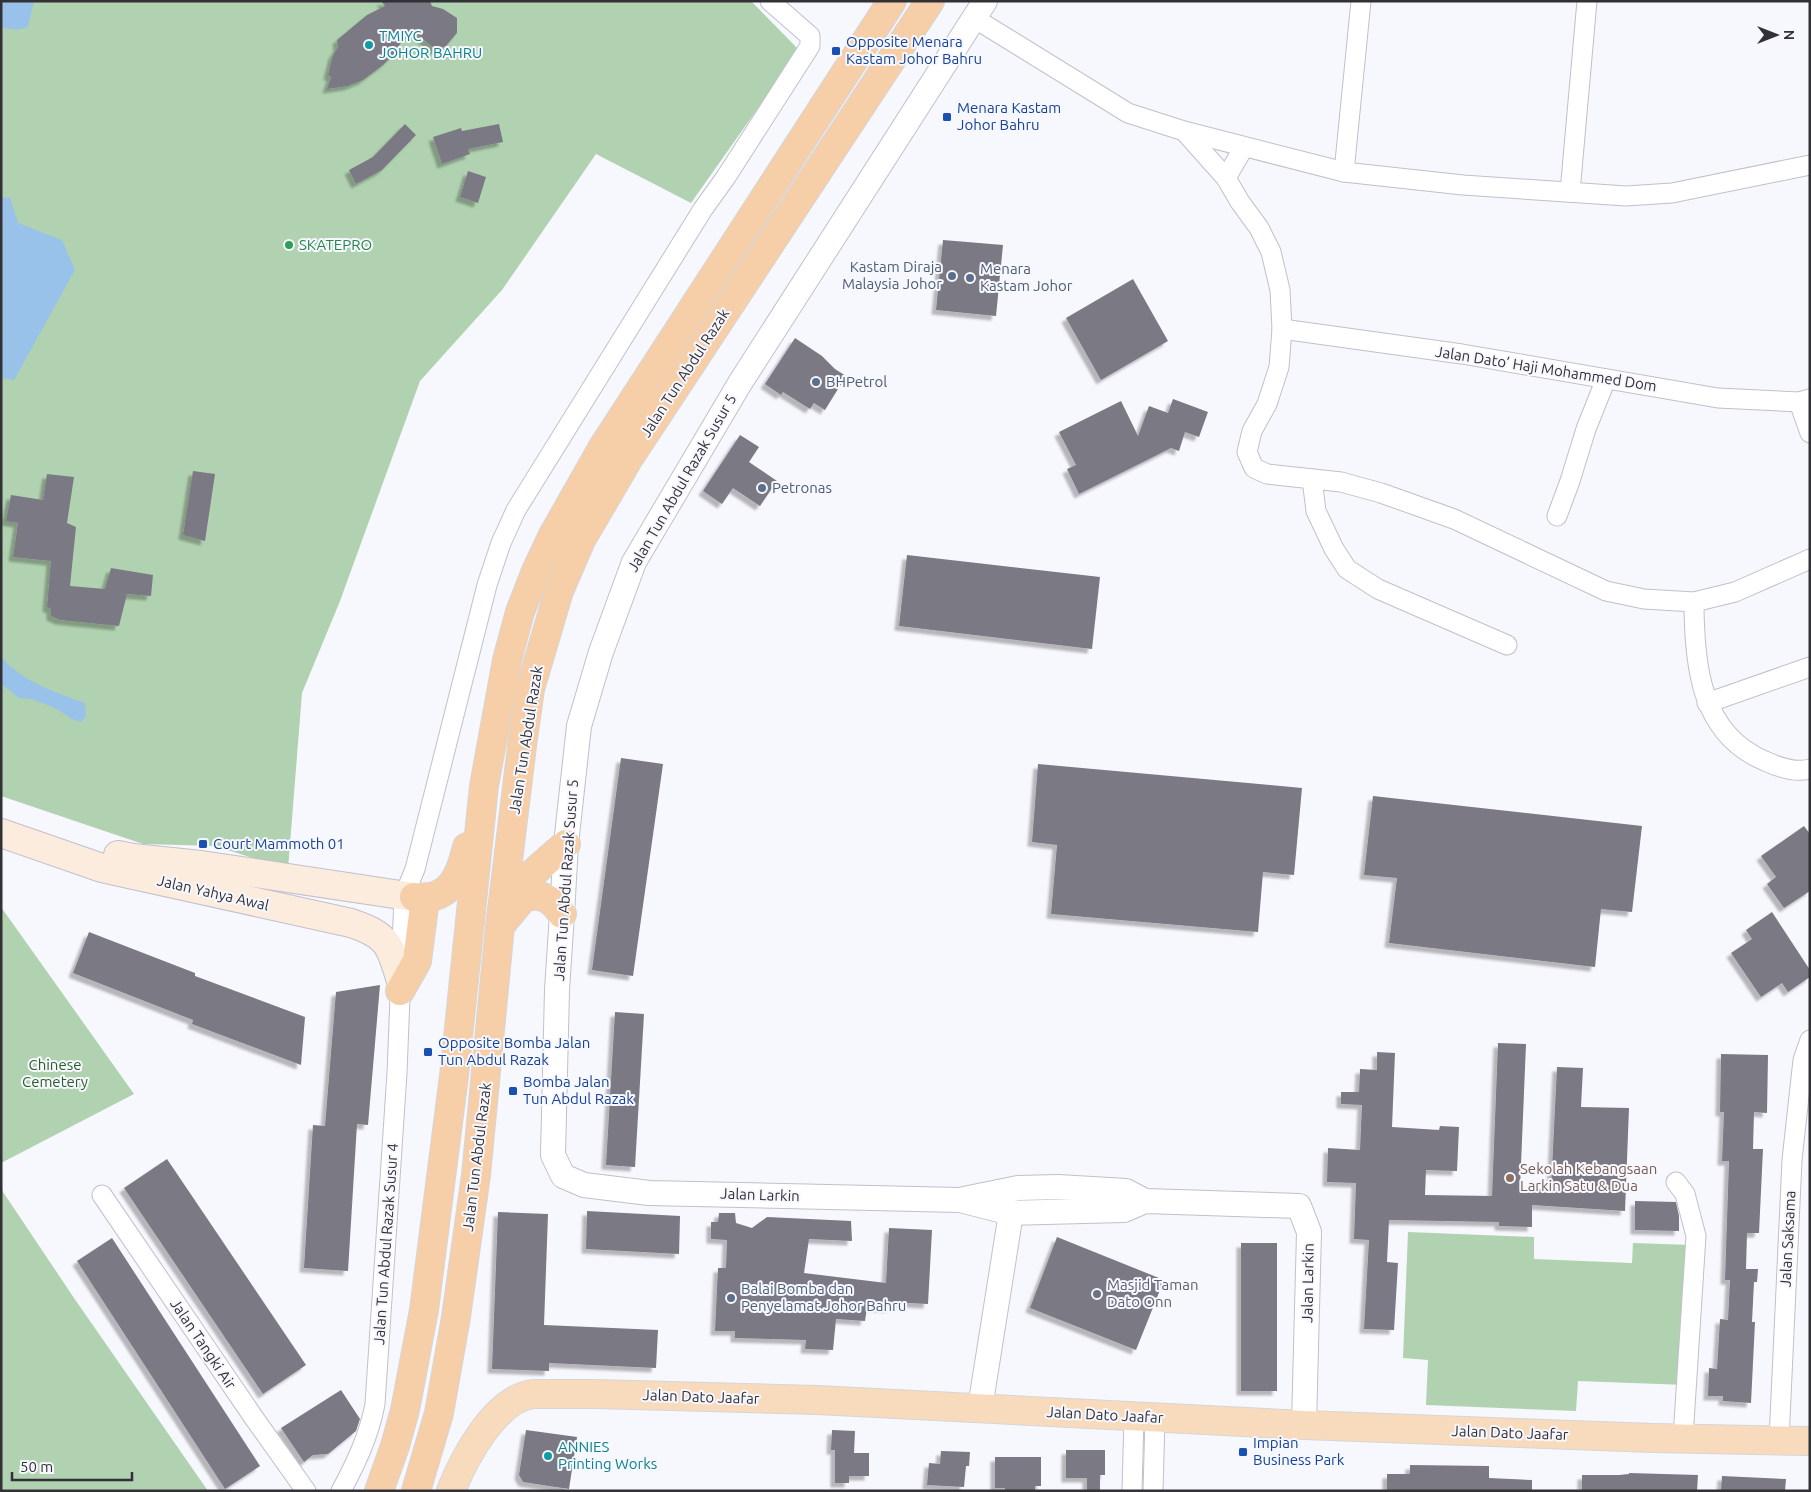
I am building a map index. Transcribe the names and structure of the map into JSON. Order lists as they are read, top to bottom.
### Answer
{
  "streets": {
    "highway": ["Jalan Tun Abdul Razak"],
    "main road": ["Jalan Yahya Awal", "Jalan Dato Jaafar"],
    "street": [
      "Jalan Dato’ Haji Mohammed Dom",
      "Jalan Tun Abdul Razak Susur 5",
      "Jalan Larkin",
      "Jalan Saksama",
      "Jalan Tun Abdul Razak Susur 4",
      "Jalan Tangki Air"
    ]
  },
  "crossings": [
    ["Jalan Tun Abdul Razak Susur 5", "Jalan Larkin"],
    ["Jalan Yahya Awal", "Jalan Tun Abdul Razak Susur 4"],
    ["Jalan Larkin", "Jalan Dato Jaafar"],
    ["Jalan Saksama", "Jalan Dato Jaafar"]
  ],
  "parks": ["Chinese Cemetery"],
  "places": {
    "other": [
      "TMIYC JOHOR BAHRU",
      "SKATEPRO",
      "Kastam Diraja Malaysia Johor",
      "Menara Kastam Johor",
      "BHPetrol",
      "Petronas",
      "Sekolah Kebangsaan Larkin Satu & Dua",
      "Masjid Taman Dato Onn",
      "Balai Bomba dan Penyelamat Johor Bahru",
      "ANNIES Printing Works"
    ],
    "transit": [
      "Opposite Menara Kastam Johor Bahru",
      "Menara Kastam Johor Bahru",
      "Court Mammoth 01",
      "Opposite Bomba Jalan Tun Abdul Razak",
      "Bomba Jalan Tun Abdul Razak",
      "Impian Business Park"
    ]
  },
  "scale_bar": "50 m",
  "north": "right"
}
